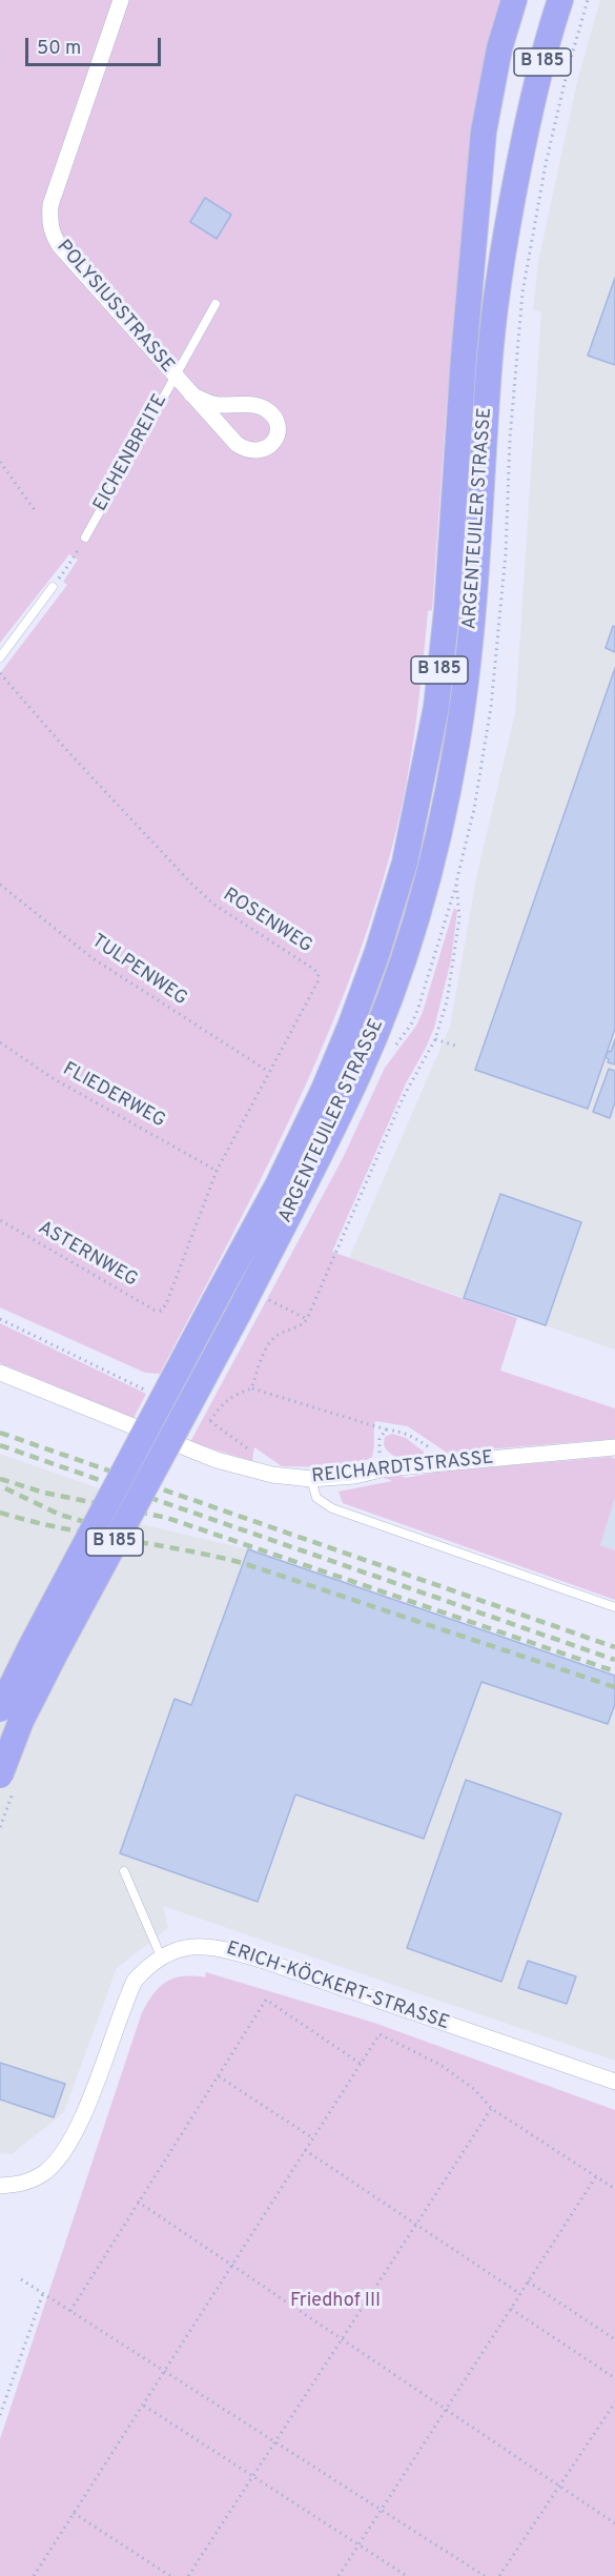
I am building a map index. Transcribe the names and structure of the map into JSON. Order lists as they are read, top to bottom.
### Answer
{
  "streets": {
    "main road": ["B 185", "ARGENTEUILER STRASSE"],
    "street": ["POLYSIUSSTRASSE", "REICHARDTSTRASSE", "ERICH-KÖCKERT-STRASSE"],
    "lane": ["EICHENBREITE"],
    "path": [
      "ROSENWEG",
      "TULPENWEG",
      "FLIEDERWEG",
      "ASTERNWEG"
    ]
  },
  "crossings": [
    ["POLYSIUSSTRASSE", "EICHENBREITE"],
    ["ROSENWEG", "TULPENWEG"],
    ["ROSENWEG", "FLIEDERWEG"],
    ["ROSENWEG", "ASTERNWEG"]
  ],
  "parks": ["Friedhof III"],
  "scale_bar": "50 m"
}
